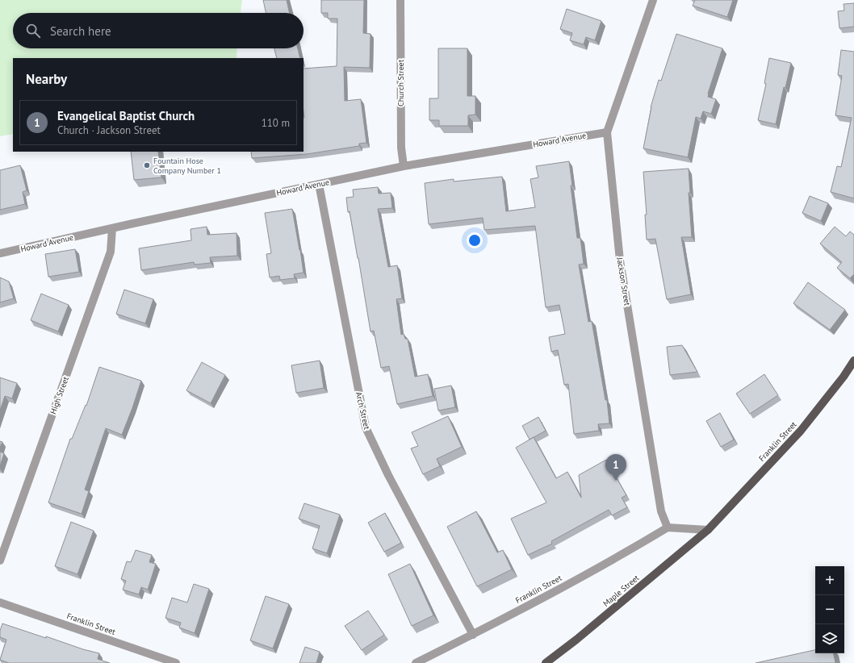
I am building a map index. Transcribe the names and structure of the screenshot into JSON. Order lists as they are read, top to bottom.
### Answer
{
  "streets": {
    "main road": ["Franklin Street", "Maple Street"],
    "street": [
      "Church Street",
      "Howard Avenue",
      "Jackson Street",
      "High Street",
      "Arch Street"
    ]
  },
  "crossings": [
    ["Church Street", "Howard Avenue"],
    ["Howard Avenue", "Jackson Street"],
    ["Howard Avenue", "High Street"],
    ["Howard Avenue", "Arch Street"],
    ["Jackson Street", "Franklin Street"],
    ["Arch Street", "Franklin Street"],
    ["Franklin Street", "Maple Street"]
  ],
  "places": ["Fountain Hose Company Number 1"],
  "page": {
    "search": "Search here",
    "heading": "Nearby",
    "list": [
      {
        "mark": "1",
        "name": "Evangelical Baptist Church",
        "note": "Church · Jackson Street",
        "value": "110 m"
      }
    ],
    "pins": "1",
    "map_buttons": ["+", "−"]
  }
}
